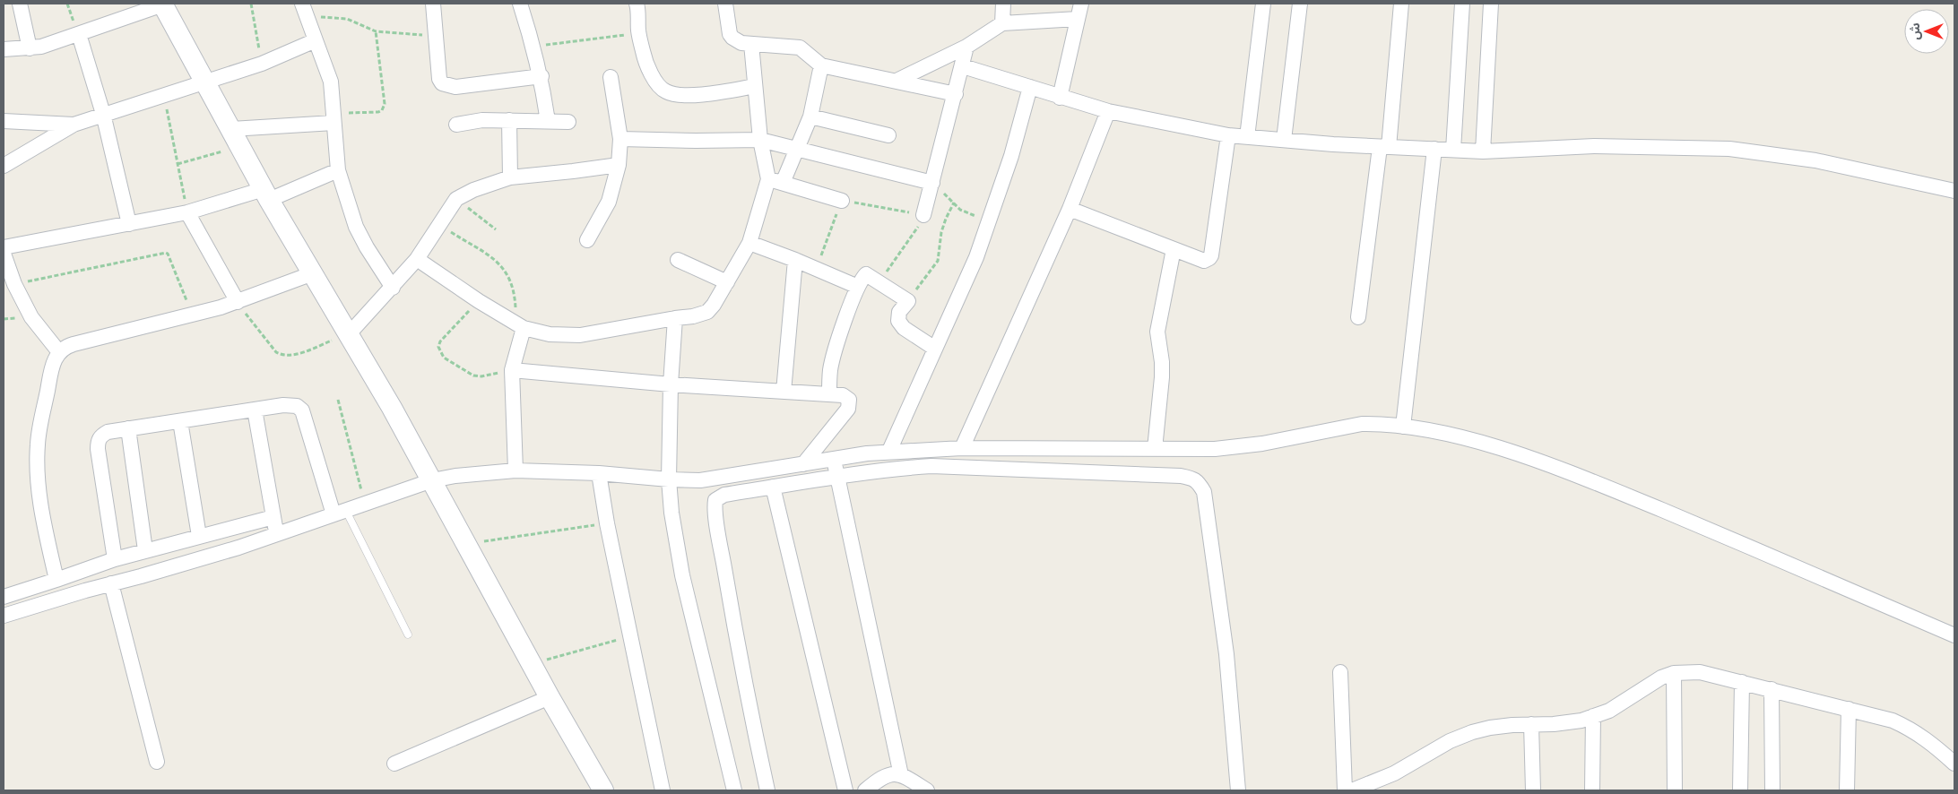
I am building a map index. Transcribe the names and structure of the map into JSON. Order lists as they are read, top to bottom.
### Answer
{
  "north": "left"
}
